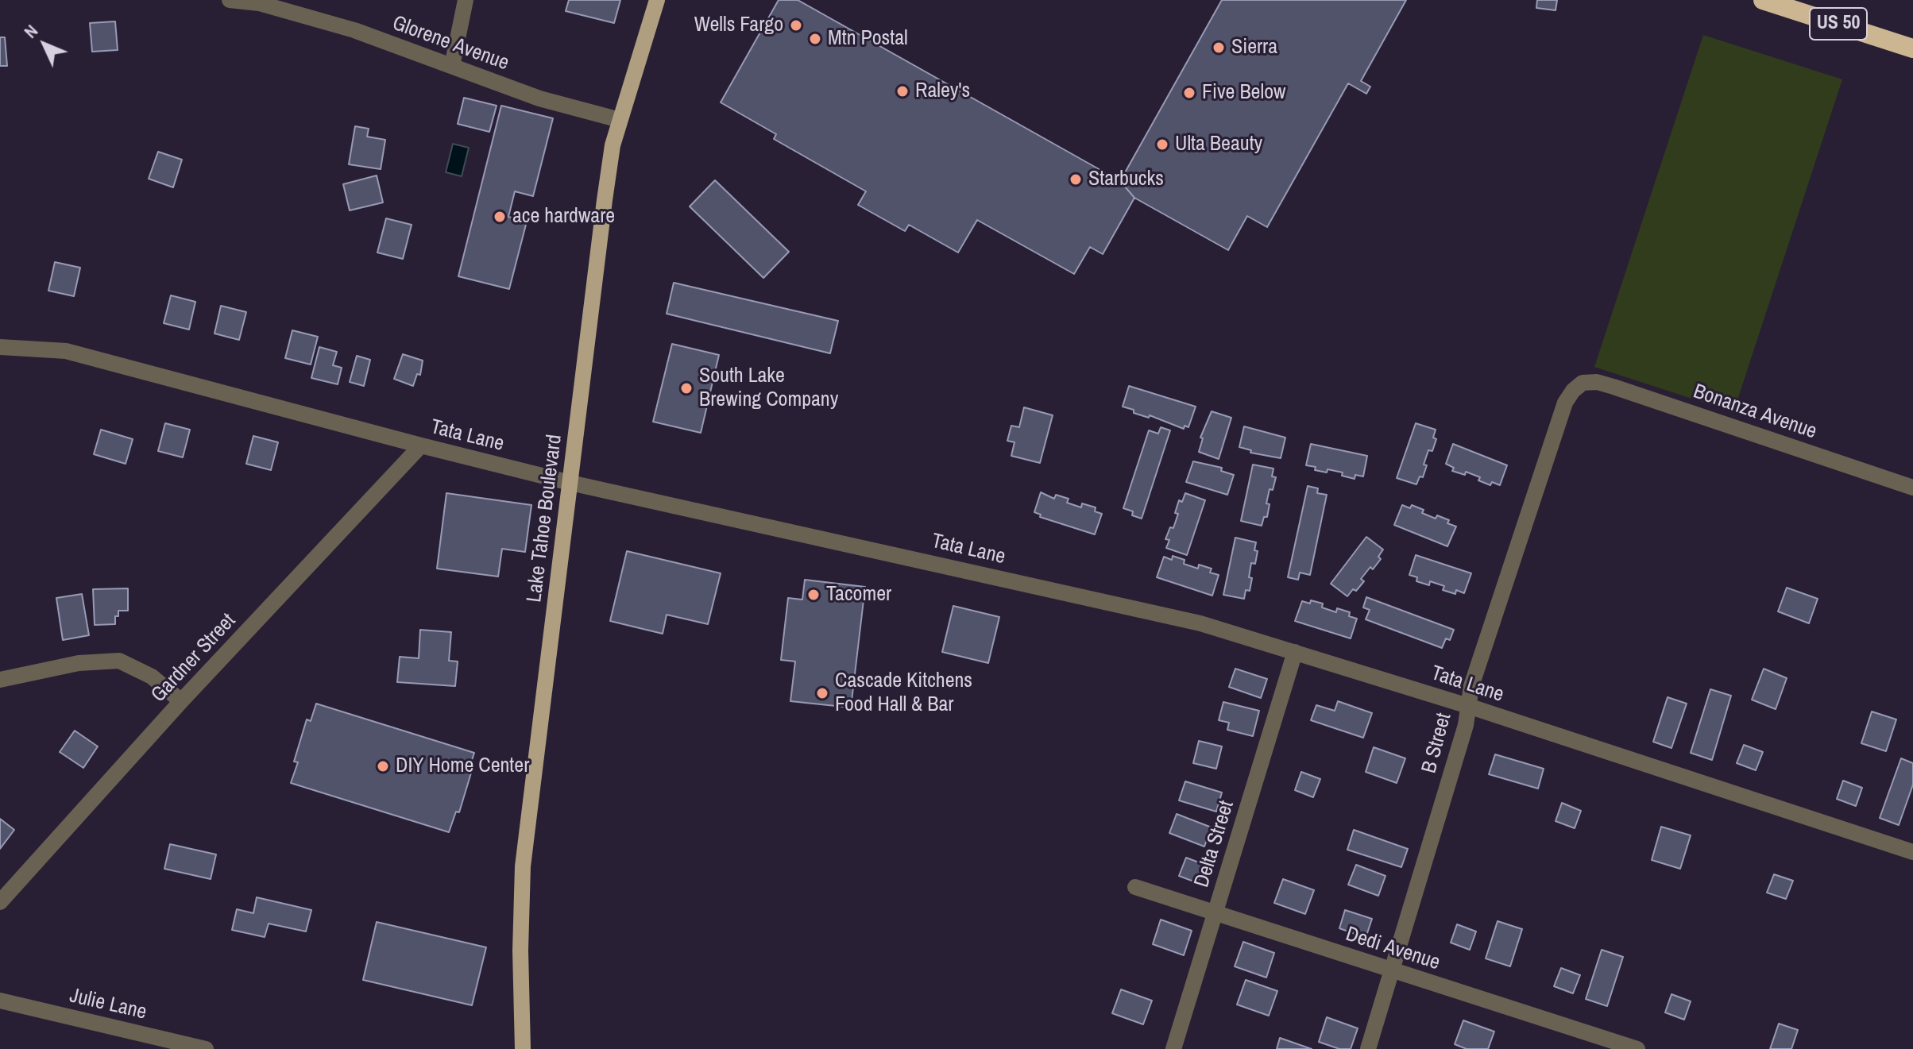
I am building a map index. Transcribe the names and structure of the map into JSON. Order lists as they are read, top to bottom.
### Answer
{
  "streets": {
    "highway": ["US 50"],
    "main road": ["Lake Tahoe Boulevard"],
    "street": [
      "Glorene Avenue",
      "Bonanza Avenue",
      "Tata Lane",
      "Gardner Street",
      "B Street",
      "Delta Street",
      "Dedi Avenue",
      "Julie Lane"
    ]
  },
  "crossings": [
    ["Glorene Avenue", "Lake Tahoe Boulevard"],
    ["Bonanza Avenue", "B Street"],
    ["Tata Lane", "Lake Tahoe Boulevard"],
    ["Tata Lane", "Gardner Street"],
    ["Tata Lane", "B Street"],
    ["Tata Lane", "Delta Street"],
    ["B Street", "Dedi Avenue"],
    ["Delta Street", "Dedi Avenue"]
  ],
  "places": [
    "Wells Fargo",
    "Mtn Postal",
    "Sierra",
    "Raley's",
    "Five Below",
    "Ulta Beauty",
    "Starbucks",
    "ace hardware",
    "South Lake Brewing Company",
    "Tacomer",
    "Cascade Kitchens Food Hall & Bar",
    "DIY Home Center"
  ],
  "north": "top left"
}
